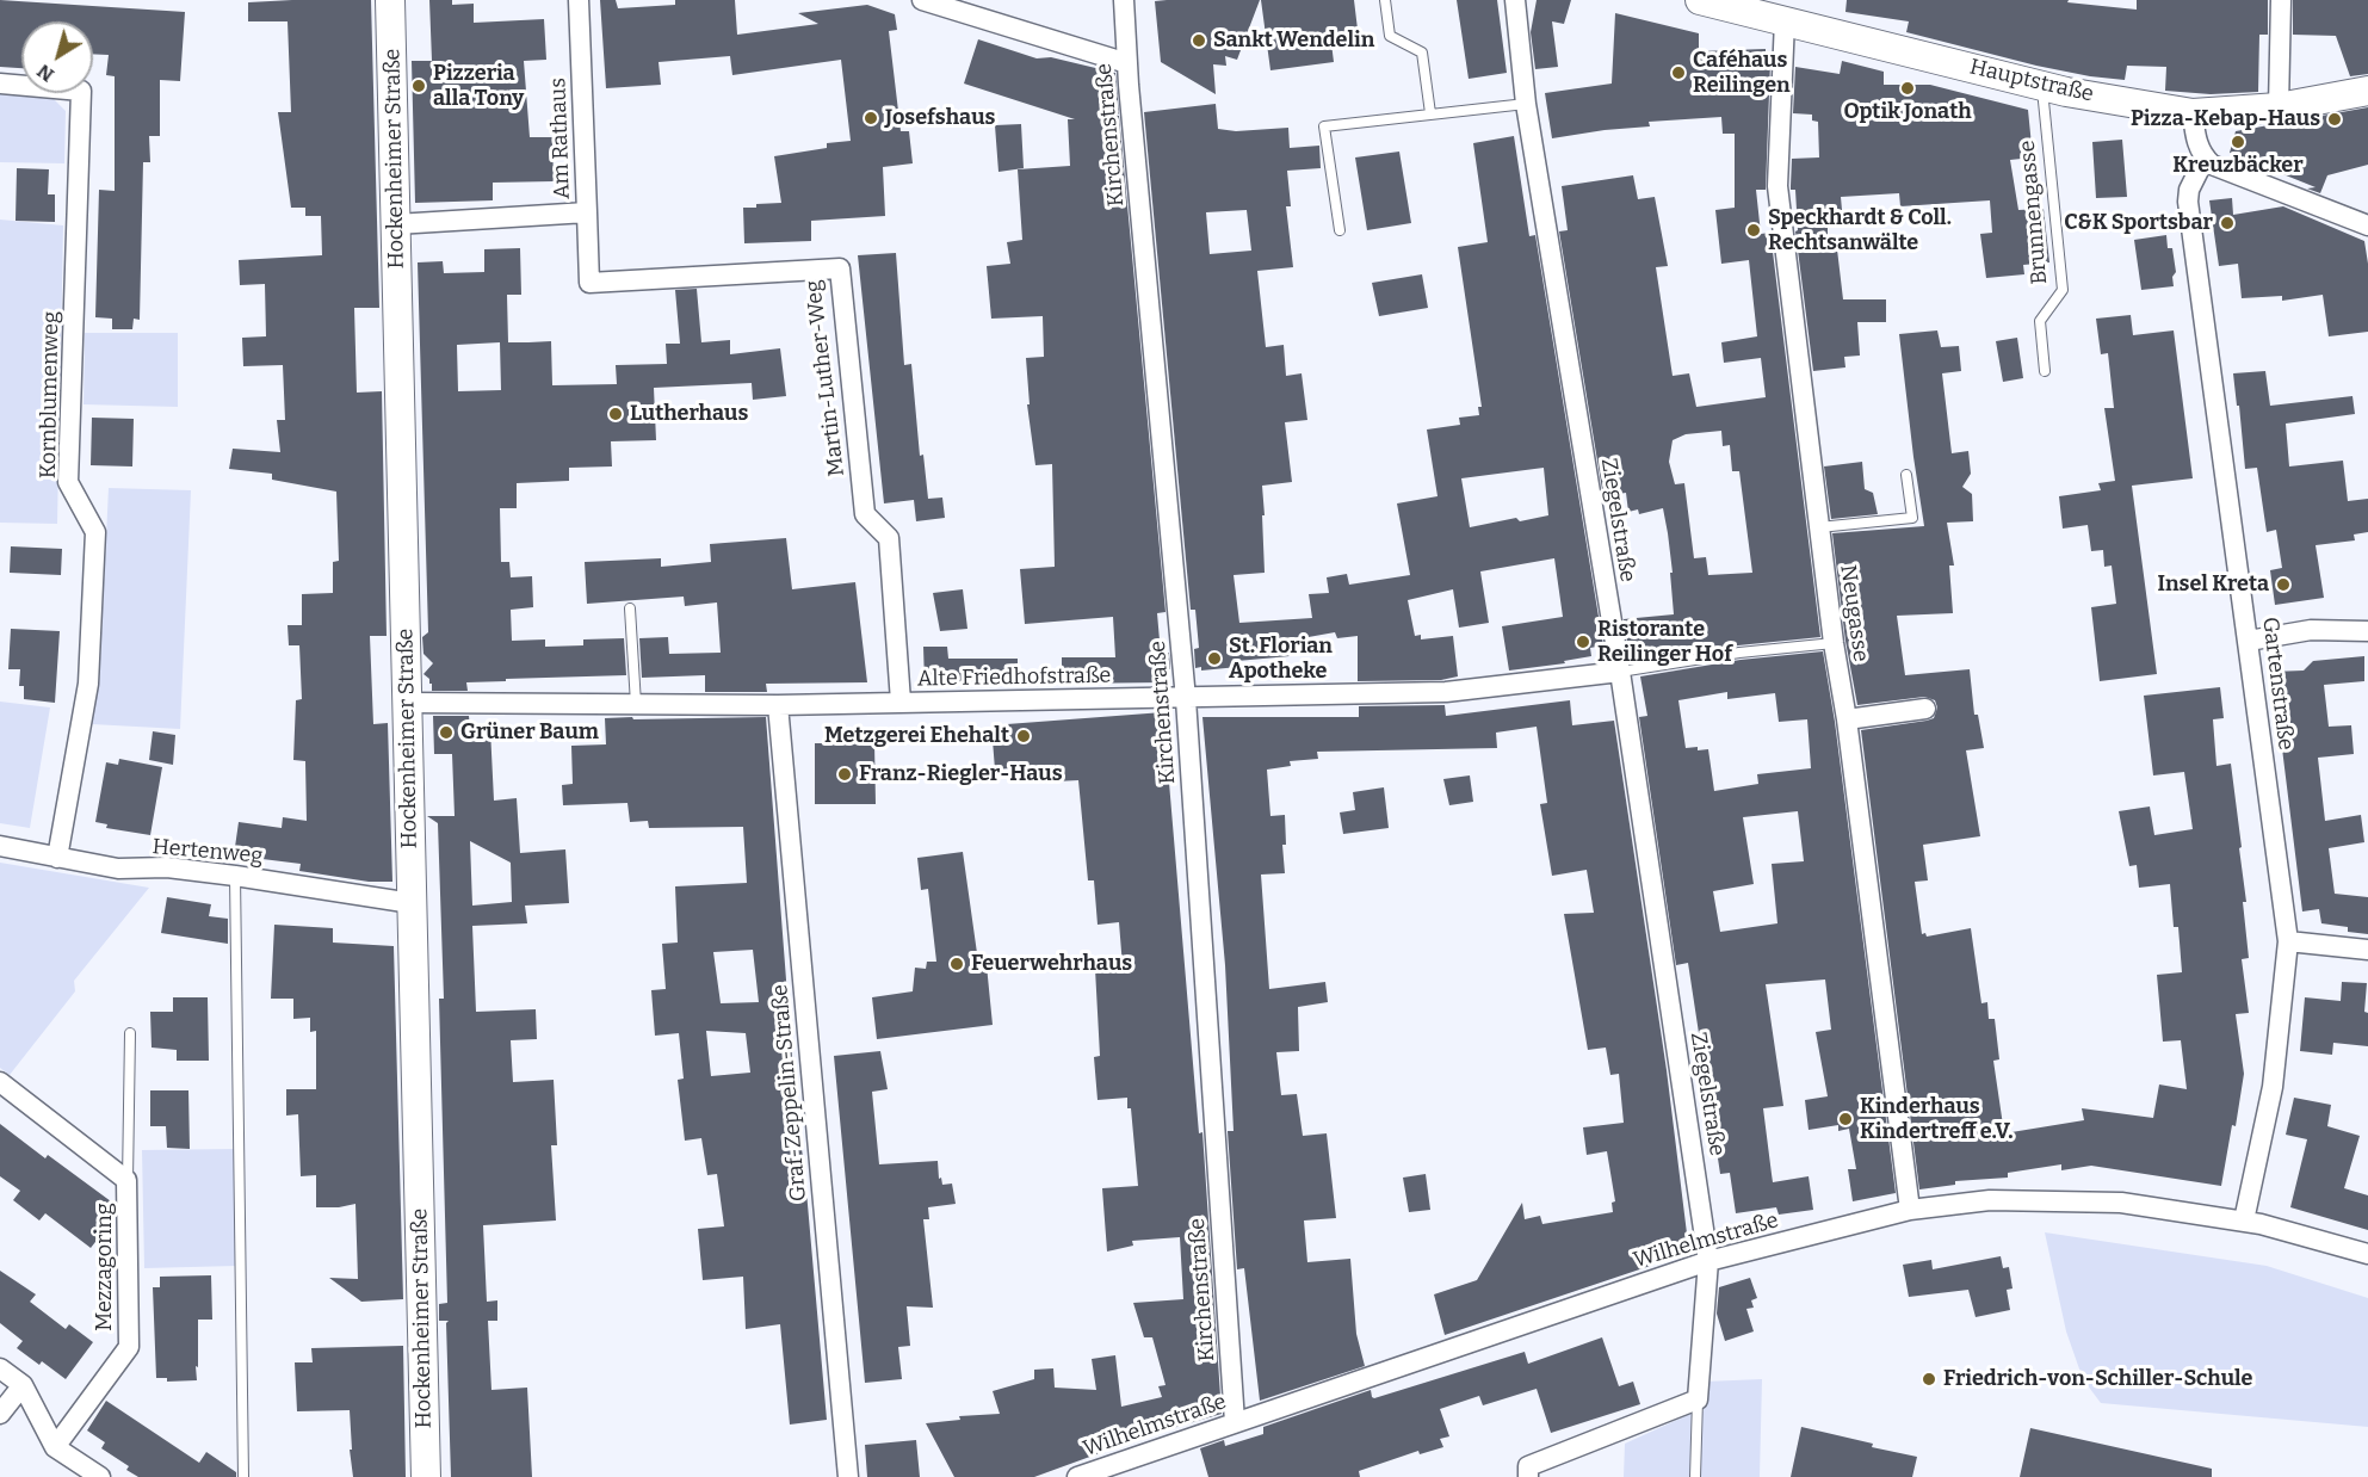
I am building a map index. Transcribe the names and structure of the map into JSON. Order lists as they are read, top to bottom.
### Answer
{
  "streets": {
    "street": [
      "Hauptstraße",
      "Kirchenstraße",
      "Am Rathaus",
      "Hockenheimer Straße",
      "Martin-Luther-Weg",
      "Kornblumenweg",
      "Ziegelstraße",
      "Neugasse",
      "Alte Friedhofstraße",
      "Gartenstraße",
      "Hertenweg",
      "Graf-Zeppelin-Straße",
      "Wilhelmstraße",
      "Mezzagoring"
    ],
    "lane": ["Brunnengasse"]
  },
  "crossings": [
    ["Hauptstraße", "Brunnengasse"],
    ["Hauptstraße", "Neugasse"],
    ["Kirchenstraße", "Alte Friedhofstraße"],
    ["Kirchenstraße", "Wilhelmstraße"],
    ["Am Rathaus", "Hockenheimer Straße"],
    ["Am Rathaus", "Martin-Luther-Weg"],
    ["Hockenheimer Straße", "Alte Friedhofstraße"],
    ["Hockenheimer Straße", "Hertenweg"],
    ["Martin-Luther-Weg", "Alte Friedhofstraße"],
    ["Kornblumenweg", "Hertenweg"],
    ["Ziegelstraße", "Alte Friedhofstraße"],
    ["Ziegelstraße", "Wilhelmstraße"],
    ["Neugasse", "Wilhelmstraße"],
    ["Alte Friedhofstraße", "Graf-Zeppelin-Straße"],
    ["Gartenstraße", "Wilhelmstraße"]
  ],
  "places": [
    "Sankt Wendelin",
    "Caféhaus Reilingen",
    "Pizzeria alla Tony",
    "Optik Jonath",
    "Josefshaus",
    "Pizza-Kebap-Haus",
    "Kreuzbäcker",
    "C&K Sportsbar",
    "Speckhardt & Coll. Rechtsanwälte",
    "Lutherhaus",
    "Insel Kreta",
    "Ristorante Reilinger Hof",
    "St. Florian Apotheke",
    "Grüner Baum",
    "Metzgerei Ehehalt",
    "Franz-Riegler-Haus",
    "Feuerwehrhaus",
    "Kinderhaus Kindertreff e.V.",
    "Friedrich-von-Schiller-Schule"
  ],
  "north": "bottom left"
}
